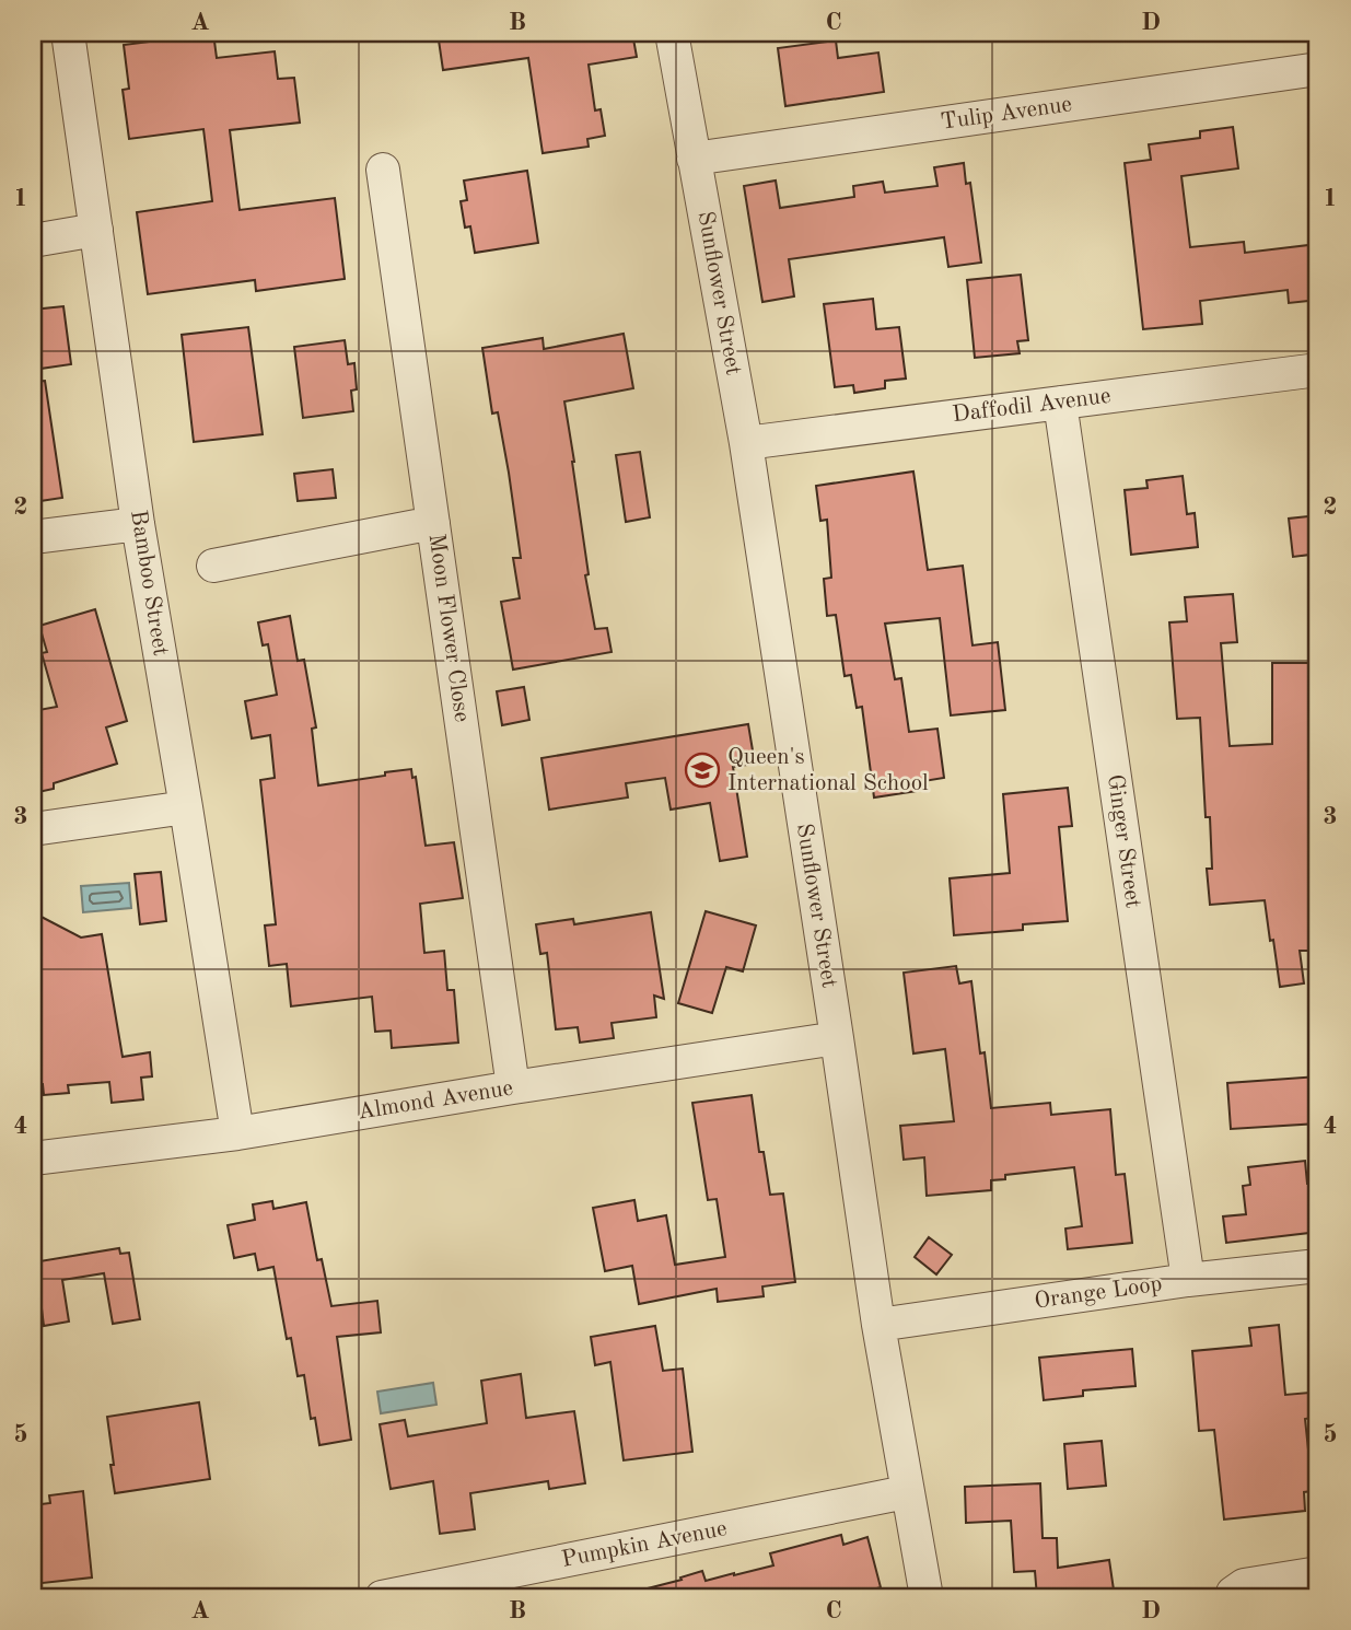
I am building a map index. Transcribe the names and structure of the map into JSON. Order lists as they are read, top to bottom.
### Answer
{
  "streets": {
    "street": [
      "Tulip Avenue",
      "Sunflower Street",
      "Daffodil Avenue",
      "Bamboo Street",
      "Moon Flower Close",
      "Ginger Street",
      "Almond Avenue",
      "Orange Loop",
      "Pumpkin Avenue"
    ]
  },
  "crossings": [
    ["Tulip Avenue", "Sunflower Street"],
    ["Sunflower Street", "Daffodil Avenue"],
    ["Sunflower Street", "Almond Avenue"],
    ["Sunflower Street", "Orange Loop"],
    ["Sunflower Street", "Pumpkin Avenue"],
    ["Daffodil Avenue", "Ginger Street"],
    ["Bamboo Street", "Almond Avenue"],
    ["Moon Flower Close", "Almond Avenue"],
    ["Ginger Street", "Orange Loop"]
  ],
  "places": {
    "school or university": ["Queen's International School"]
  },
  "grid": {
    "columns": [
      "A",
      "B",
      "C",
      "D"
    ],
    "rows": [
      "1",
      "2",
      "3",
      "4",
      "5"
    ]
  }
}
